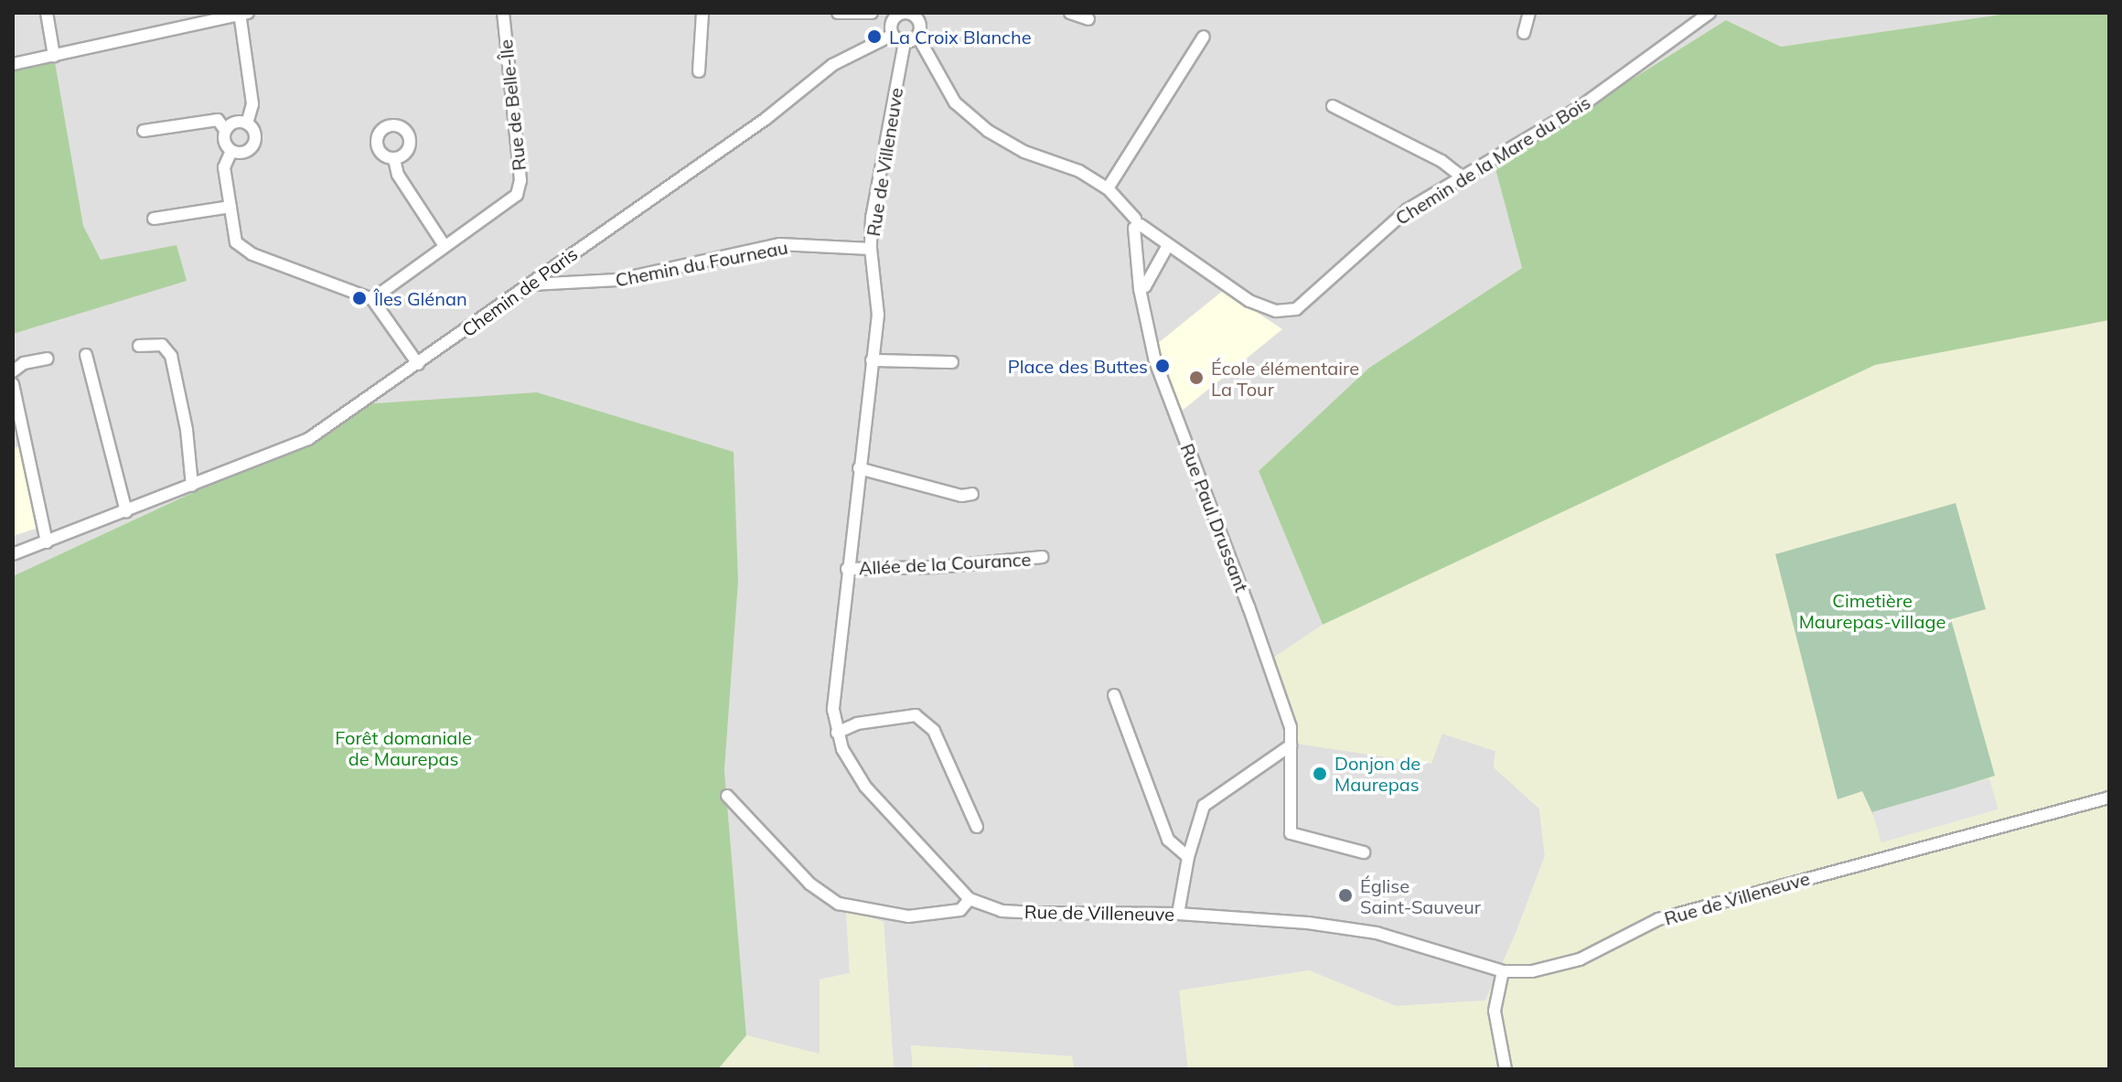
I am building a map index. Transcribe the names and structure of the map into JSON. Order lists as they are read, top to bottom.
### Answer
{
  "streets": {
    "street": [
      "Rue de Belle-Île",
      "Chemin de la Mare du Bois",
      "Rue de Villeneuve",
      "Chemin du Fourneau",
      "Chemin de Paris",
      "Rue Paul Drussant",
      "Allée de la Courance"
    ]
  },
  "crossings": [
    ["Rue de Villeneuve", "Chemin du Fourneau"],
    ["Rue de Villeneuve", "Chemin de Paris"],
    ["Rue de Villeneuve", "Allée de la Courance"],
    ["Chemin du Fourneau", "Chemin de Paris"]
  ],
  "parks": ["Cimetière Maurepas-village", "Forêt domaniale de Maurepas"],
  "places": [
    "La Croix Blanche",
    "Îles Glénan",
    "Place des Buttes",
    "École élémentaire La Tour",
    "Donjon de Maurepas",
    "Église Saint-Sauveur"
  ]
}
